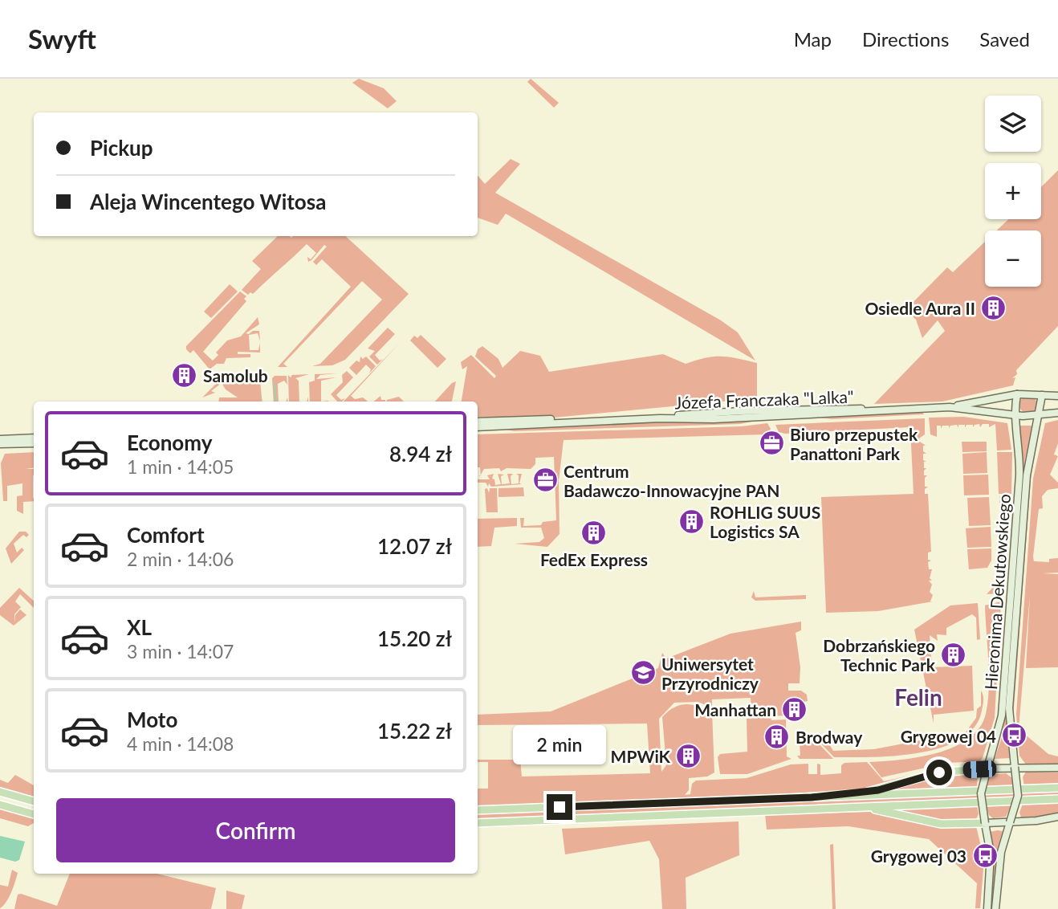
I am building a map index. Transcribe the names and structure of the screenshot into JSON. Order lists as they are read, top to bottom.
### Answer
{
  "streets": {
    "street": ["Józefa Franczaka \"Lalka\"", "Hieronima Dekutowskiego"]
  },
  "crossings": [
    ["Józefa Franczaka \"Lalka\"", "Hieronima Dekutowskiego"]
  ],
  "districts": ["Felin"],
  "places": {
    "building": [
      "Osiedle Aura II",
      "Samolub",
      "ROHLIG SUUS Logistics SA",
      "FedEx Express",
      "Dobrzańskiego Technic Park",
      "Manhattan",
      "Brodway",
      "MPWiK"
    ],
    "office": ["Biuro przepustek Panattoni Park", "Centrum Badawczo-Innowacyjne PAN"],
    "school or university": ["Uniwersytet Przyrodniczy"],
    "bus stop": ["Grygowej 04", "Grygowej 03"]
  },
  "page": {
    "header": "Swyft",
    "nav": ["Map", "Directions", "Saved"],
    "map_buttons": ["+", "−"],
    "banner": ["Pickup", "Aleja Wincentego Witosa"],
    "list": [
      {
        "name": "Economy",
        "note": "1 min · 14:05",
        "value": "8.94 zł"
      },
      {
        "name": "Comfort",
        "note": "2 min · 14:06",
        "value": "12.07 zł"
      },
      {
        "name": "XL",
        "note": "3 min · 14:07",
        "value": "15.20 zł"
      },
      {
        "name": "Moto",
        "note": "4 min · 14:08",
        "value": "15.22 zł"
      }
    ],
    "bubble": "2 min",
    "buttons": "Confirm"
  }
}
